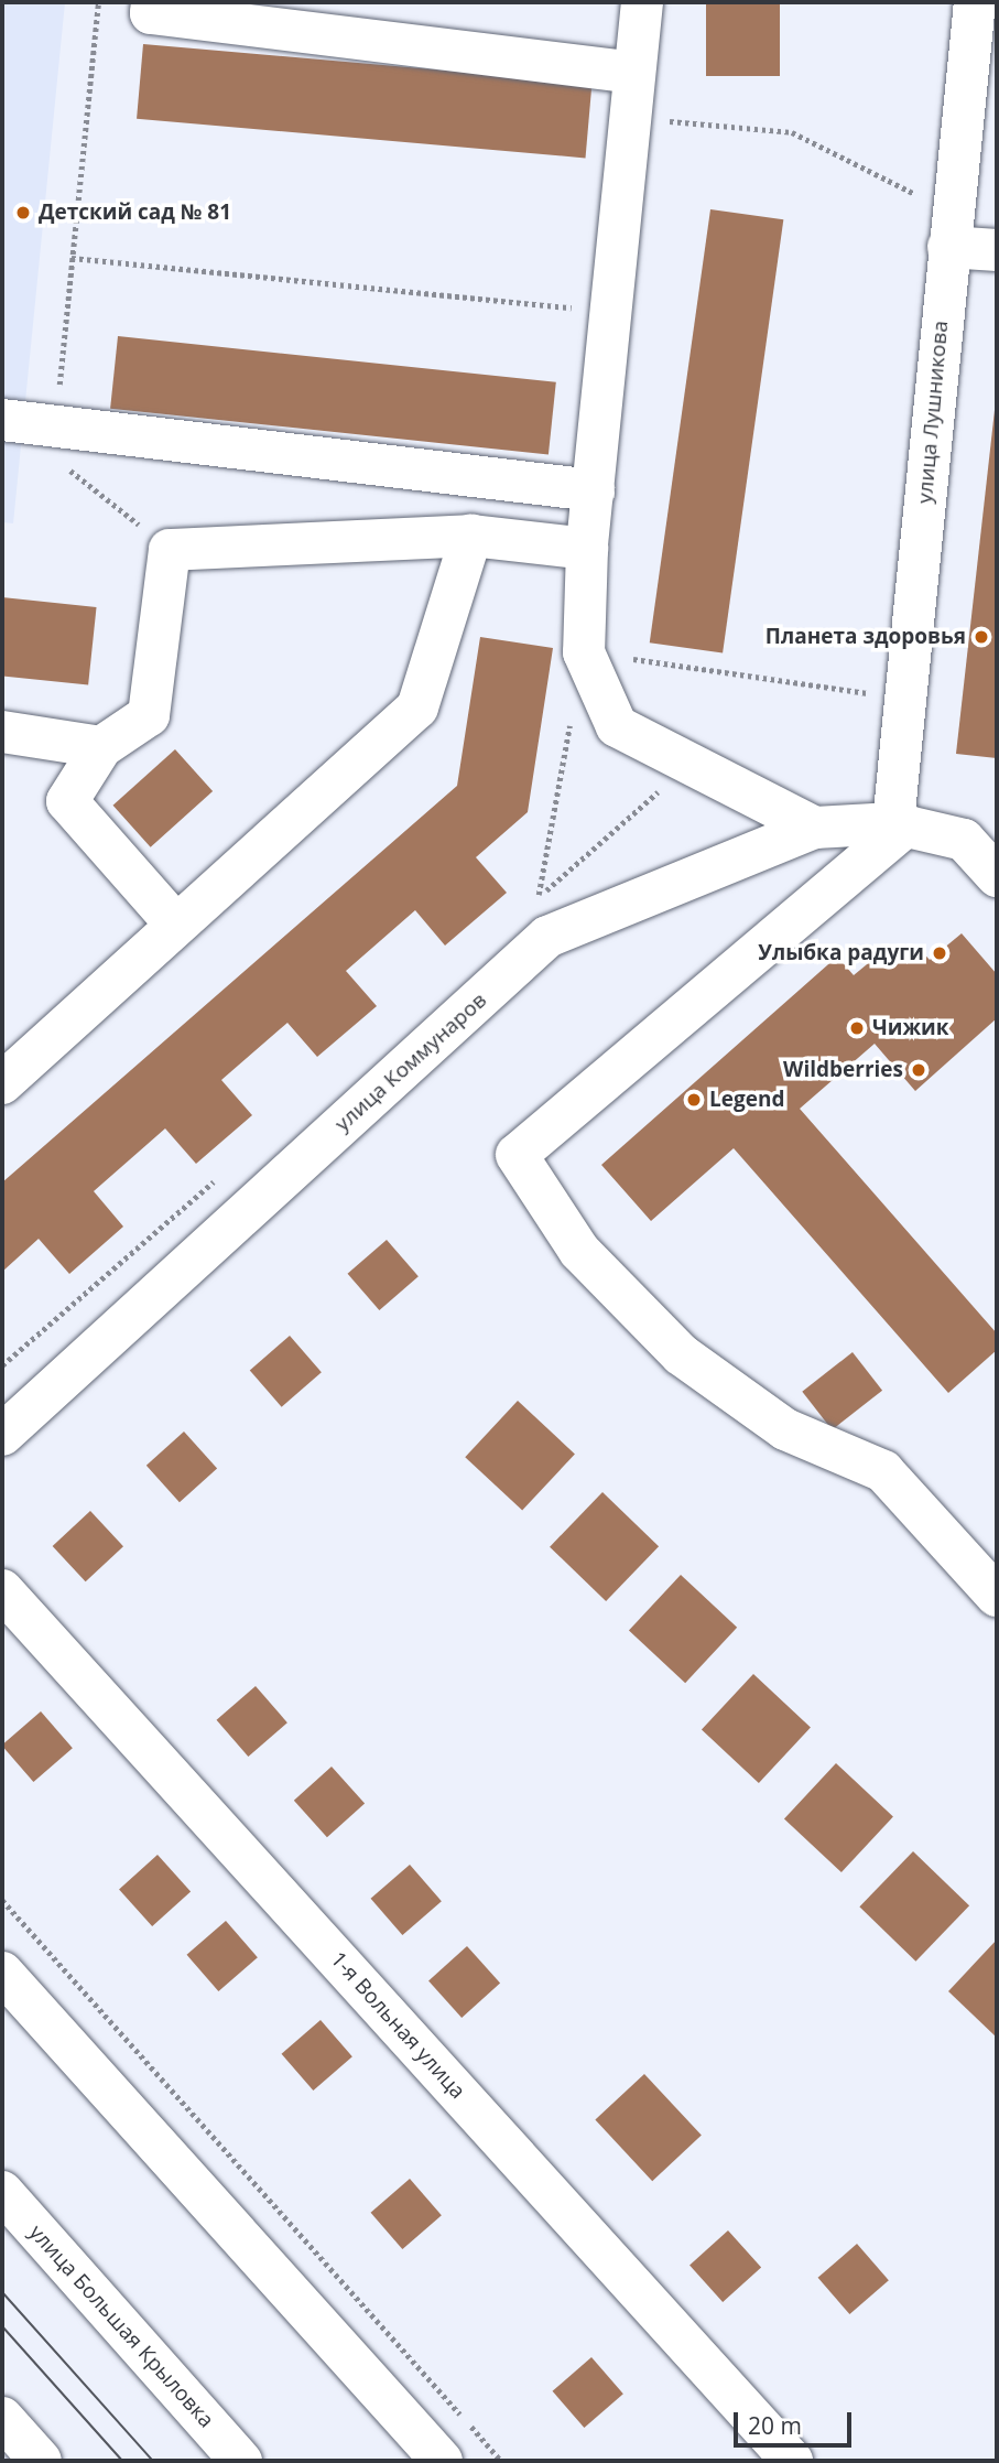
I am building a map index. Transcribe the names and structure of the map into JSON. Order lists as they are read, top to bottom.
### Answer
{
  "streets": {
    "street": [
      "улица Лушникова",
      "улица Коммунаров",
      "1-я Вольная улица",
      "улица Большая Крыловка"
    ]
  },
  "crossings": [
    ["улица Лушникова", "улица Коммунаров"]
  ],
  "places": [
    "Детский сад № 81",
    "Планета здоровья",
    "Улыбка радуги",
    "Чижик",
    "Wildberries",
    "Legend"
  ],
  "scale_bar": "20 m"
}
